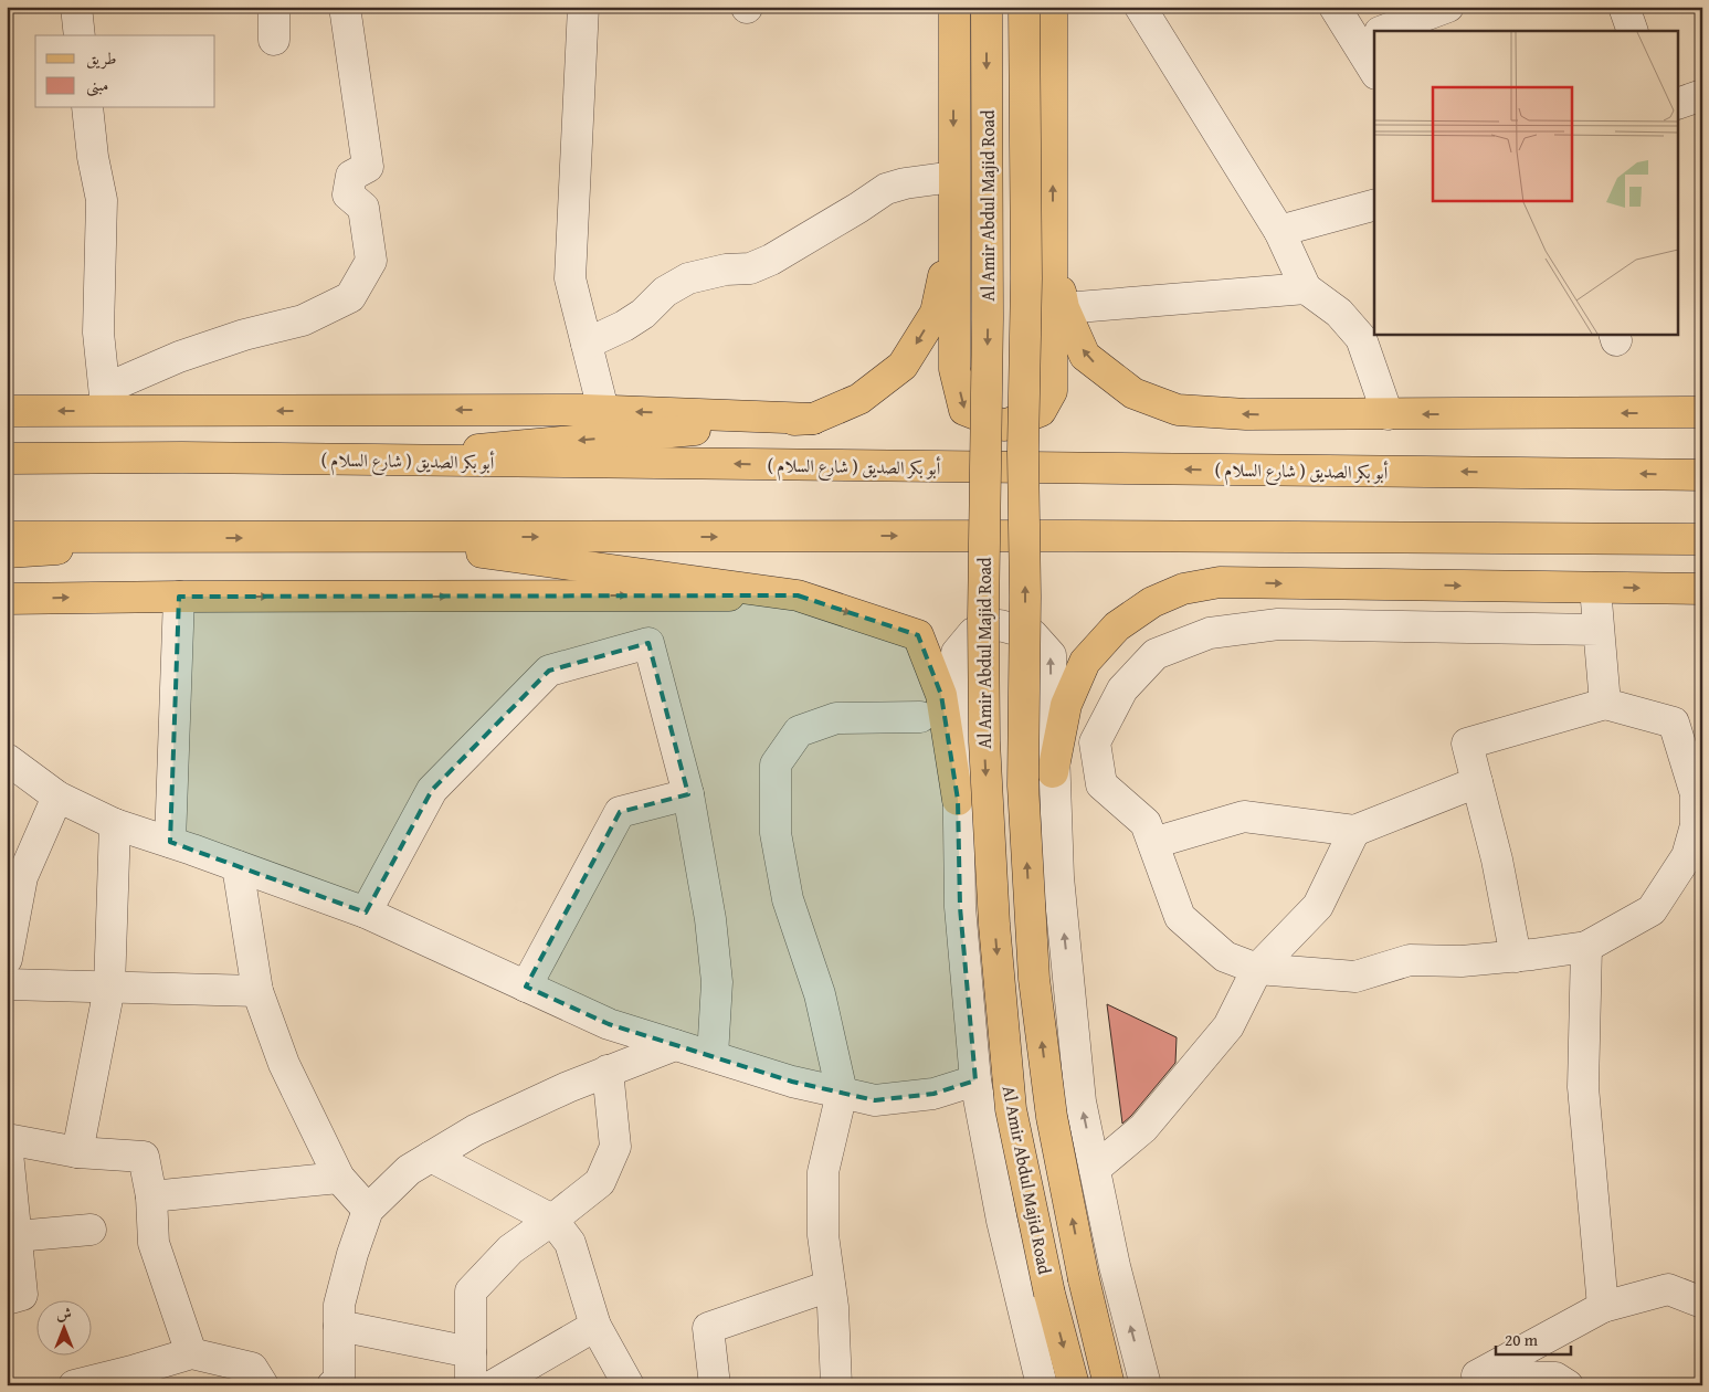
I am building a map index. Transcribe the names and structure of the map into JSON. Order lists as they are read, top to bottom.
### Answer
{
  "streets": {
    "main road": ["Al Amir Abdul Majid Road", "( شارع السلام ) أبو بكر الصديق"]
  },
  "legend": ["طريق", "مبنى"],
  "scale_bar": "20 m",
  "north": "top"
}
